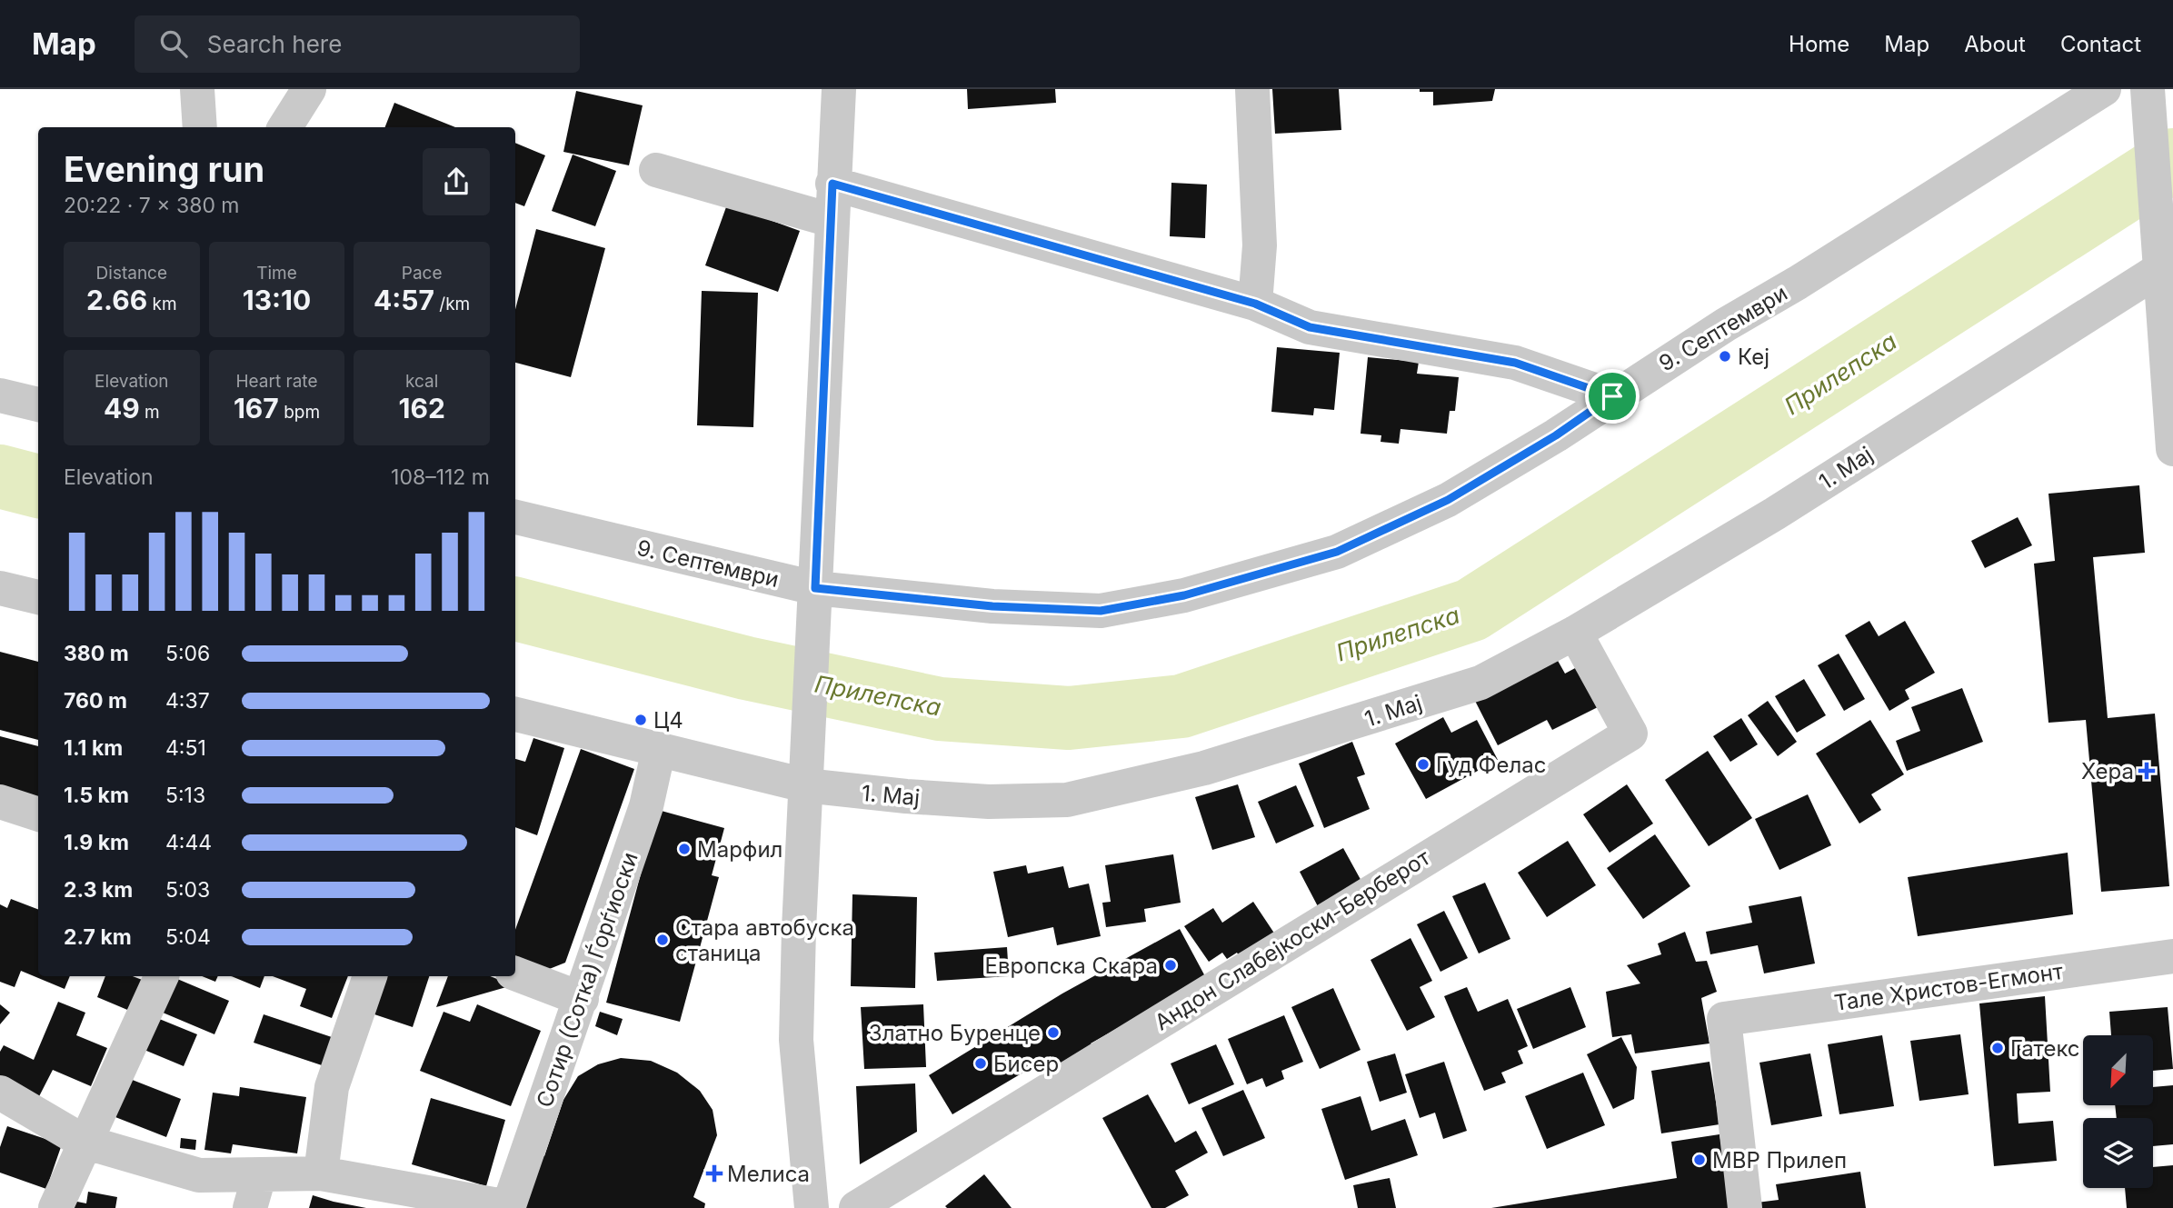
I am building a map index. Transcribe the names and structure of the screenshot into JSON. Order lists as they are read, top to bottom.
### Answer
{
  "streets": {
    "street": [
      "9. Септември",
      "1. Мај",
      "Андон Слабејкоски-Берберот",
      "Сотир (Сотка) Ѓорѓиоски",
      "Тале Христов-Егмонт"
    ]
  },
  "crossings": [
    ["1. Мај", "Андон Слабејкоски-Берберот"],
    ["1. Мај", "Сотир (Сотка) Ѓорѓиоски"]
  ],
  "water": ["Прилепска"],
  "places": {
    "other": [
      "Кеј",
      "Ц4",
      "Гуд Фелас",
      "Марфил",
      "Стара автобуска станица",
      "Европска Скара",
      "Златно Буренце",
      "Гатекс",
      "Бисер",
      "МВР Прилеп"
    ],
    "health": ["Хера", "Мелиса"]
  },
  "north": "bottom left",
  "page": {
    "header": "Map",
    "search": "Search here",
    "nav": [
      "Home",
      "Map",
      "About",
      "Contact"
    ],
    "heading": ["Evening run", "20:22 · 7 × 380 m"],
    "stats": [
      ["Distance", "2.66 km"],
      ["Time", "13:10"],
      ["Pace", "4:57 /km"],
      ["Elevation", "49 m"],
      ["Heart rate", "167 bpm"],
      ["kcal", "162"]
    ],
    "chart": ["Elevation", "108–112 m"],
    "list": [
      {
        "name": "380 m",
        "note": "5:06"
      },
      {
        "name": "760 m",
        "note": "4:37"
      },
      {
        "name": "1.1 km",
        "note": "4:51"
      },
      {
        "name": "1.5 km",
        "note": "5:13"
      },
      {
        "name": "1.9 km",
        "note": "4:44"
      },
      {
        "name": "2.3 km",
        "note": "5:03"
      },
      {
        "name": "2.7 km",
        "note": "5:04"
      }
    ]
  }
}
